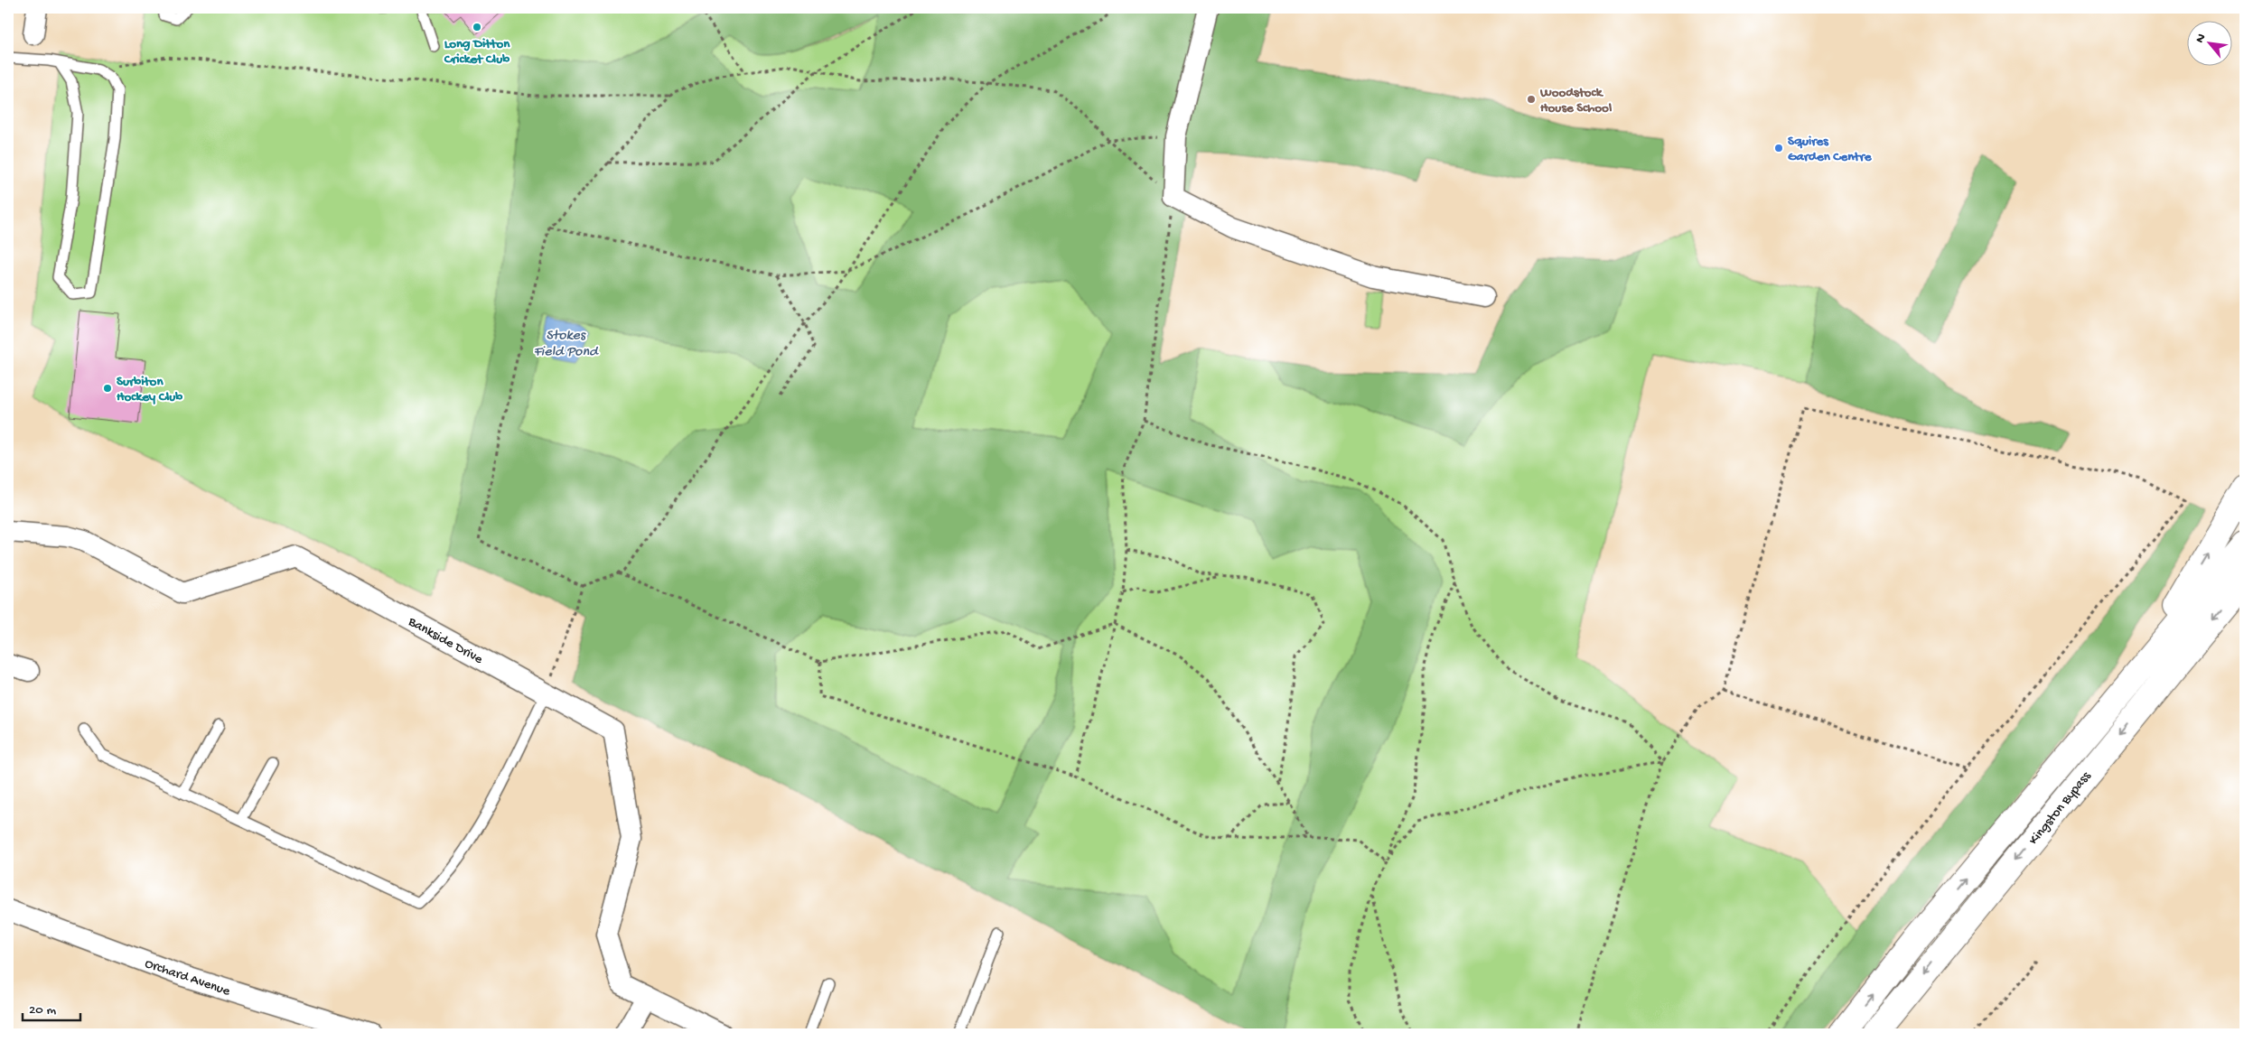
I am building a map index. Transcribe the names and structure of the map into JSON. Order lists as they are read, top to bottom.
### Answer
{
  "streets": {
    "highway": ["Kingston Bypass"],
    "street": ["Bankside Drive", "Orchard Avenue"]
  },
  "water": ["Stokes Field Pond"],
  "places": [
    "Long Ditton Cricket Club",
    "Woodstock House School",
    "Squires Garden Centre",
    "Surbiton Hockey Club"
  ],
  "scale_bar": "20 m",
  "north": "top left"
}
